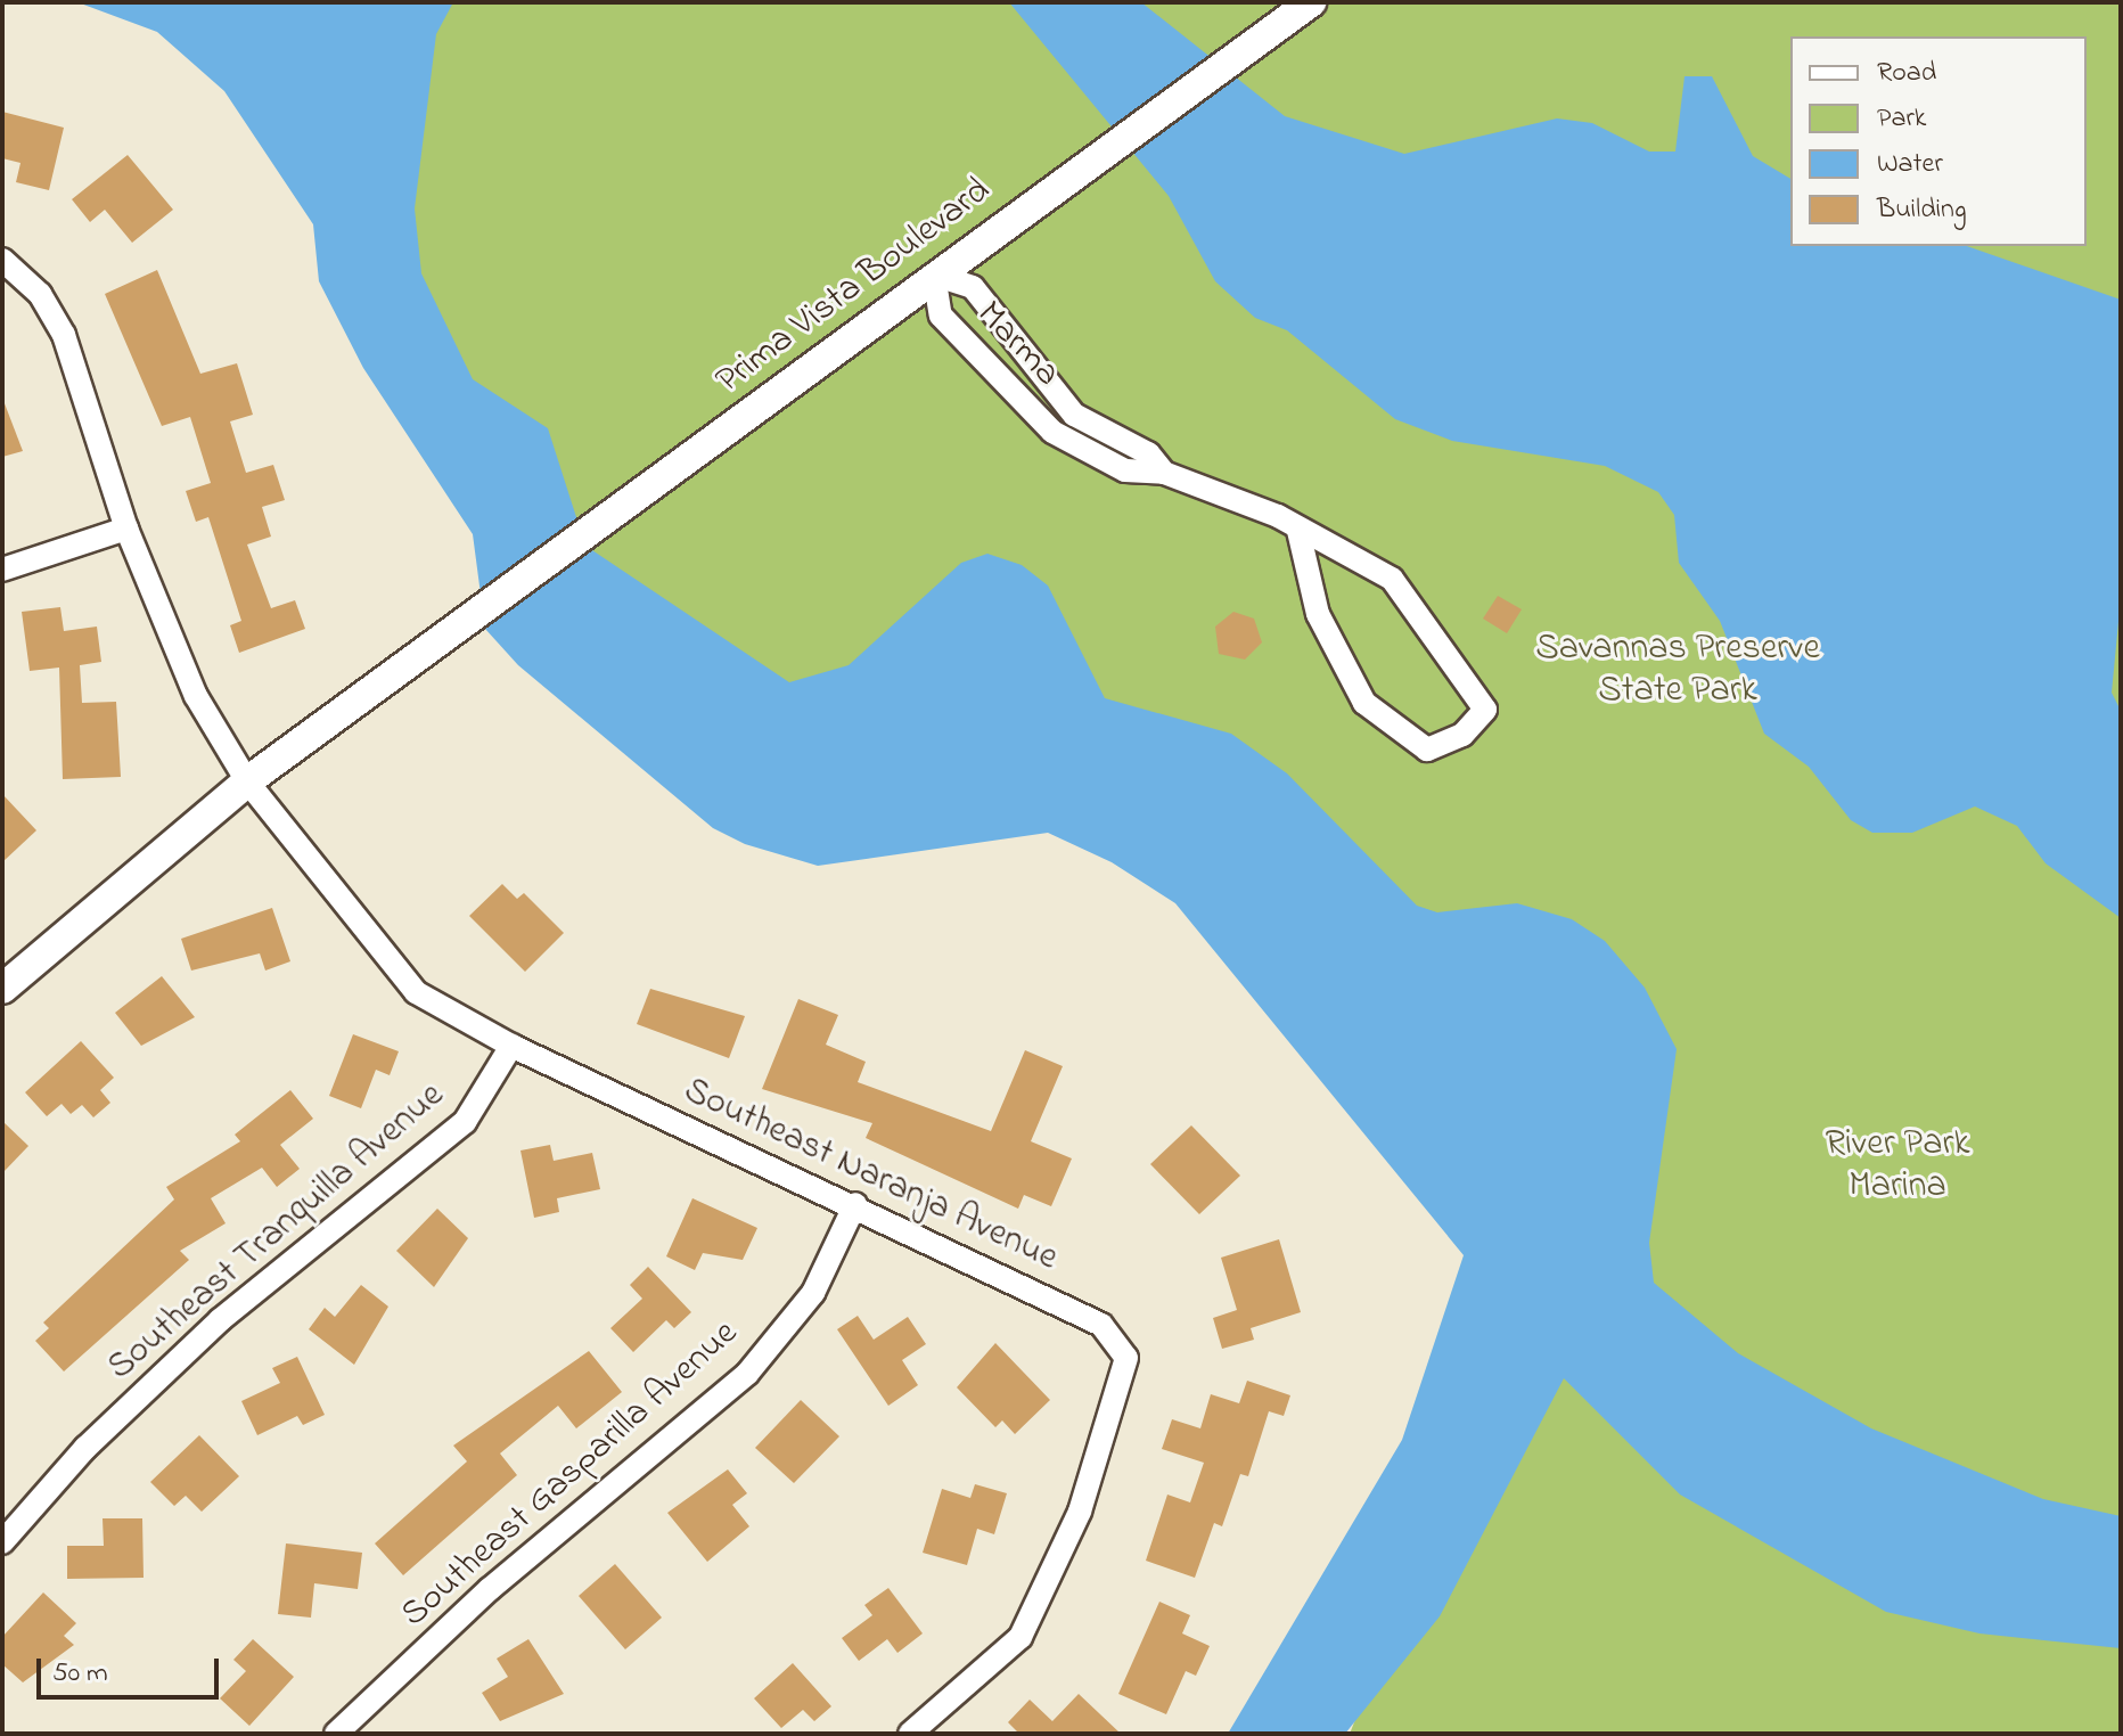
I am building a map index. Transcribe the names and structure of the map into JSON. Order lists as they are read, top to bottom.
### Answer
{
  "streets": {
    "main road": ["Prima Vista Boulevard"],
    "street": [
      "Marma",
      "Southeast Naranja Avenue",
      "Southeast Tranquilla Avenue",
      "Southeast Gasparilla Avenue"
    ]
  },
  "crossings": [
    ["Prima Vista Boulevard", "Marma"],
    ["Prima Vista Boulevard", "Southeast Naranja Avenue"],
    ["Southeast Naranja Avenue", "Southeast Tranquilla Avenue"],
    ["Southeast Naranja Avenue", "Southeast Gasparilla Avenue"]
  ],
  "parks": ["Savannas Preserve State Park", "River Park Marina"],
  "legend": [
    "Road",
    "Park",
    "Water",
    "Building"
  ],
  "scale_bar": "50 m"
}
